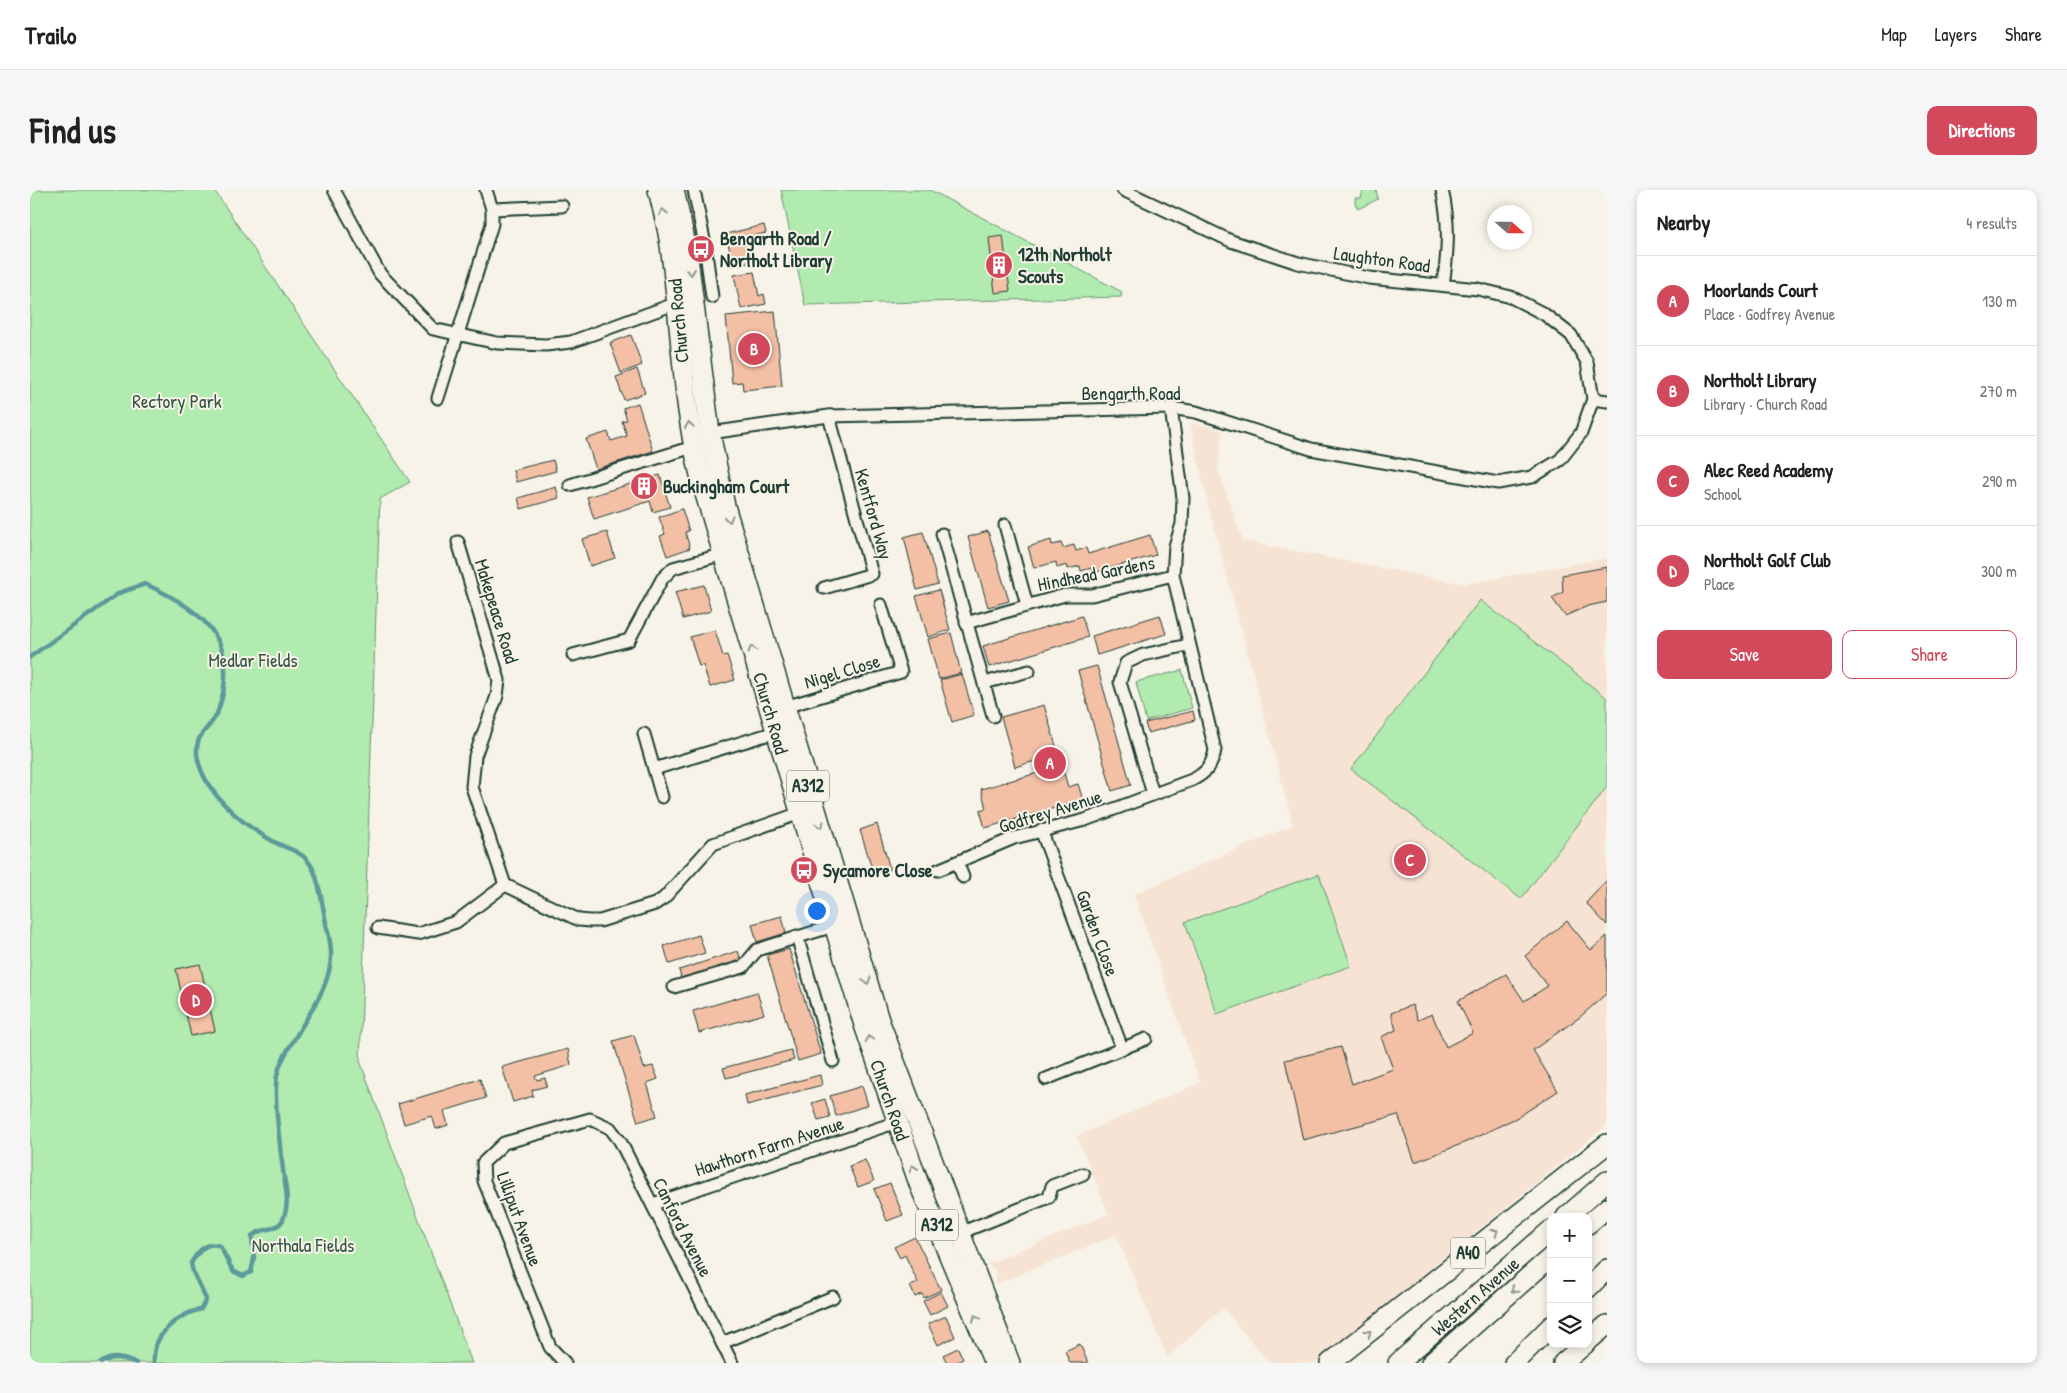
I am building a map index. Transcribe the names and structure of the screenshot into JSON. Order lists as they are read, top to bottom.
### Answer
{
  "streets": {
    "highway": [
      "Church Road",
      "A312",
      "A40",
      "Western Avenue"
    ],
    "street": [
      "Laughton Road",
      "Bengarth Road",
      "Kentford Way",
      "Hindhead Gardens",
      "Makepeace Road",
      "Nigel Close",
      "Godfrey Avenue",
      "Garden Close",
      "Hawthorn Farm Avenue",
      "Lilliput Avenue",
      "Canford Avenue"
    ]
  },
  "crossings": [
    ["Laughton Road", "Bengarth Road"],
    ["Church Road", "Bengarth Road"],
    ["Church Road", "Nigel Close"],
    ["Church Road", "Hawthorn Farm Avenue"],
    ["Bengarth Road", "Kentford Way"],
    ["Bengarth Road", "Godfrey Avenue"],
    ["Hindhead Gardens", "Godfrey Avenue"],
    ["Godfrey Avenue", "Garden Close"],
    ["Hawthorn Farm Avenue", "Canford Avenue"],
    ["Lilliput Avenue", "Canford Avenue"]
  ],
  "parks": ["Rectory Park", "Medlar Fields", "Northala Fields"],
  "places": {
    "bus stop": ["Bengarth Road / Northolt Library", "Sycamore Close"],
    "building": ["12th Northolt Scouts", "Buckingham Court"]
  },
  "north": "right",
  "page": {
    "header": "Trailo",
    "nav": ["Map", "Layers", "Share"],
    "buttons": [
      "Directions",
      ["Save", "Share"]
    ],
    "title": "Find us",
    "heading": ["Nearby", "4 results"],
    "list": [
      {
        "mark": "A",
        "name": "Moorlands Court",
        "note": "Place · Godfrey Avenue",
        "value": "130 m"
      },
      {
        "mark": "B",
        "name": "Northolt Library",
        "note": "Library · Church Road",
        "value": "270 m"
      },
      {
        "mark": "C",
        "name": "Alec Reed Academy",
        "note": "School",
        "value": "290 m"
      },
      {
        "mark": "D",
        "name": "Northolt Golf Club",
        "note": "Place",
        "value": "300 m"
      }
    ],
    "pins": [
      "B",
      "A",
      "C",
      "D"
    ],
    "map_buttons": ["+", "−"]
  }
}
